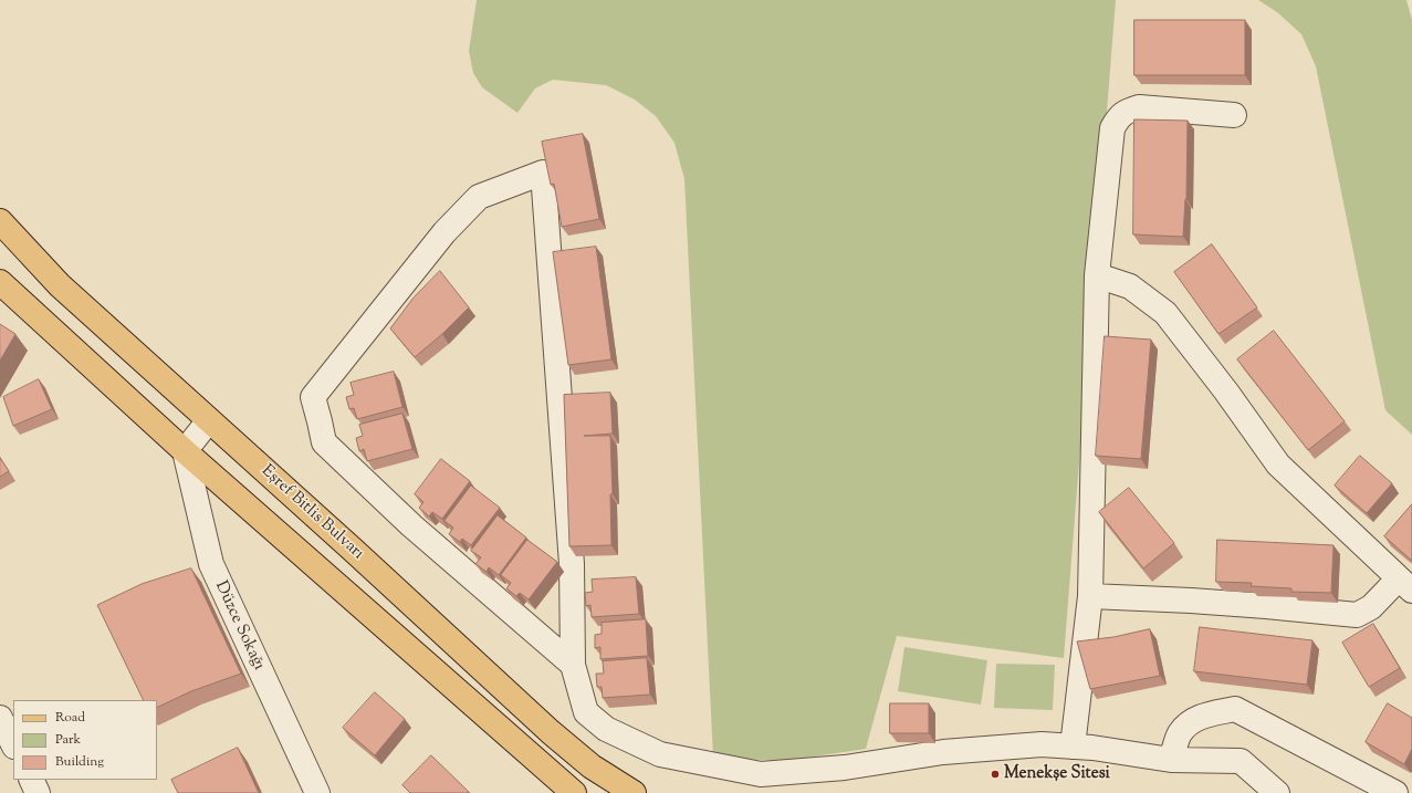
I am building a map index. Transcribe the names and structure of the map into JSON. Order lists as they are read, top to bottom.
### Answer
{
  "streets": {
    "main road": ["Eşref Bitlis Bulvarı"],
    "street": ["Düzce Sokağı"]
  },
  "places": ["Menekşe Sitesi"],
  "legend": ["Road", "Park", "Building"]
}
